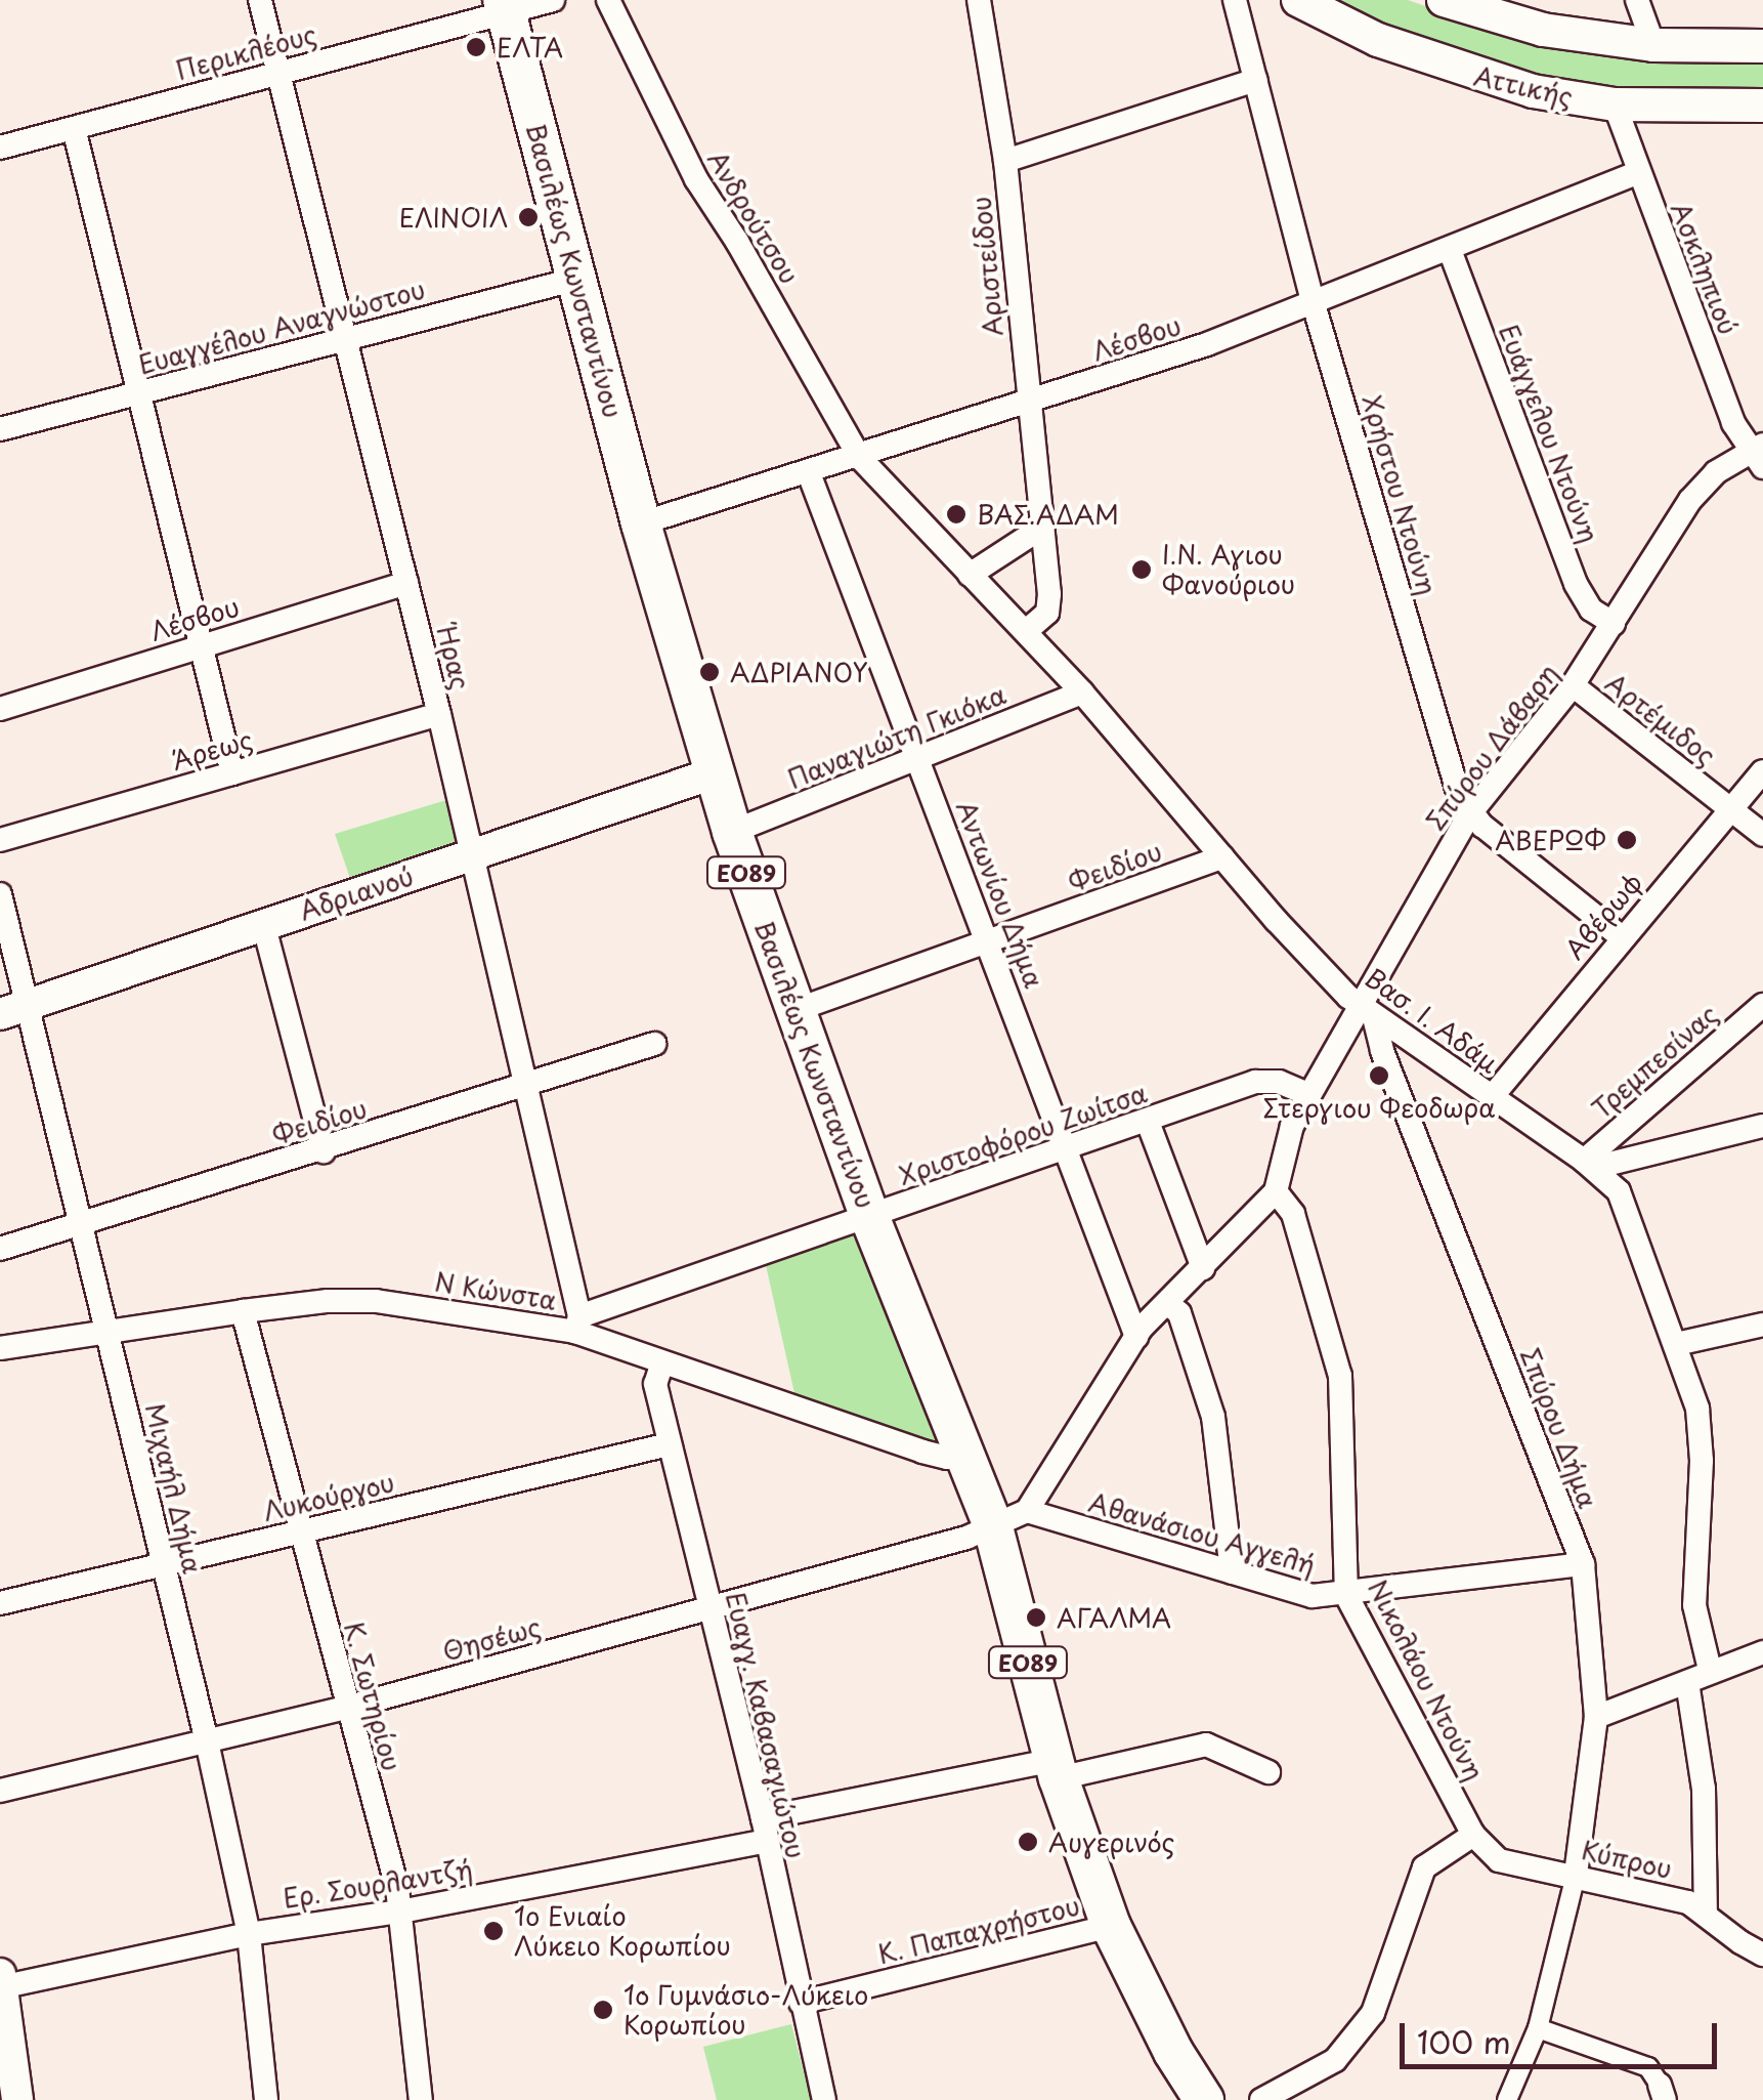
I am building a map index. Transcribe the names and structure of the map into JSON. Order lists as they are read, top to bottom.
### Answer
{
  "streets": {
    "main road": ["Αττικής", "Βασιλέως Κωνσταντίνου", "ΕΟ89"],
    "street": [
      "Περικλέους",
      "Ανδρούτσου",
      "Αριστείδου",
      "Ασκληπιού",
      "Ευαγγέλου Αναγνώστου",
      "Λέσβου",
      "Ευάγγελου Ντούνη",
      "Χρήστου Ντούνη",
      "Ήρας",
      "Αρτέμιδος",
      "Παναγιώτη Γκιόκα",
      "Σπύρου Δάβαρη",
      "Άρεως",
      "Φειδίου",
      "Αδριανού",
      "Αντωνίου Δήμα",
      "Αβέρωφ",
      "Βασ. Ι. Αδάμ",
      "Τρεμπεσίνας",
      "Χριστοφόρου Ζωίτσα",
      "Ν Κώνστα",
      "Σπύρου Δήμα",
      "Μιχαήλ Δήμα",
      "Λυκούργου",
      "Αθανάσιου Αγγελή",
      "Θησέως",
      "Νικολάου Ντούνη",
      "Κ. Σωτηρίου",
      "Ευαγγ. Καβασαγιώτου",
      "Κύπρου",
      "Ερ. Σουρλαντζή",
      "Κ. Παπαχρήστου"
    ]
  },
  "crossings": [
    ["Περικλέους", "Βασιλέως Κωνσταντίνου"],
    ["Περικλέους", "Ήρας"],
    ["Αττικής", "Ασκληπιού"],
    ["Ανδρούτσου", "Λέσβου"],
    ["Ανδρούτσου", "Βασ. Ι. Αδάμ"],
    ["Αριστείδου", "Λέσβου"],
    ["Αριστείδου", "Βασ. Ι. Αδάμ"],
    ["Ασκληπιού", "Λέσβου"],
    ["Ασκληπιού", "Σπύρου Δάβαρη"],
    ["Βασιλέως Κωνσταντίνου", "Ευαγγέλου Αναγνώστου"],
    ["Βασιλέως Κωνσταντίνου", "Λέσβου"],
    ["Βασιλέως Κωνσταντίνου", "Παναγιώτη Γκιόκα"],
    ["Βασιλέως Κωνσταντίνου", "Φειδίου"],
    ["Βασιλέως Κωνσταντίνου", "Αδριανού"],
    ["Βασιλέως Κωνσταντίνου", "Χριστοφόρου Ζωίτσα"],
    ["Βασιλέως Κωνσταντίνου", "Ν Κώνστα"],
    ["Βασιλέως Κωνσταντίνου", "Αθανάσιου Αγγελή"],
    ["Βασιλέως Κωνσταντίνου", "Θησέως"],
    ["Βασιλέως Κωνσταντίνου", "Ερ. Σουρλαντζή"],
    ["Βασιλέως Κωνσταντίνου", "Κ. Παπαχρήστου"],
    ["Ευαγγέλου Αναγνώστου", "Ήρας"],
    ["Λέσβου", "Ευάγγελου Ντούνη"],
    ["Λέσβου", "Χρήστου Ντούνη"],
    ["Λέσβου", "Ήρας"],
    ["Λέσβου", "Αντωνίου Δήμα"],
    ["Λέσβου", "Βασ. Ι. Αδάμ"],
    ["Ευάγγελου Ντούνη", "Σπύρου Δάβαρη"],
    ["Χρήστου Ντούνη", "Σπύρου Δάβαρη"],
    ["Χρήστου Ντούνη", "Αβέρωφ"],
    ["Ήρας", "Άρεως"],
    ["Ήρας", "Φειδίου"],
    ["Ήρας", "Αδριανού"],
    ["Ήρας", "Χριστοφόρου Ζωίτσα"],
    ["Ήρας", "Ν Κώνστα"],
    ["Αρτέμιδος", "Σπύρου Δάβαρη"],
    ["Αρτέμιδος", "Αβέρωφ"],
    ["Παναγιώτη Γκιόκα", "Αντωνίου Δήμα"],
    ["Παναγιώτη Γκιόκα", "Βασ. Ι. Αδάμ"],
    ["Σπύρου Δάβαρη", "Βασ. Ι. Αδάμ"],
    ["Σπύρου Δάβαρη", "Χριστοφόρου Ζωίτσα"],
    ["Σπύρου Δάβαρη", "Σπύρου Δήμα"],
    ["Σπύρου Δάβαρη", "Νικολάου Ντούνη"],
    ["Φειδίου", "Αντωνίου Δήμα"],
    ["Φειδίου", "Βασ. Ι. Αδάμ"],
    ["Φειδίου", "Μιχαήλ Δήμα"],
    ["Αδριανού", "Μιχαήλ Δήμα"],
    ["Αντωνίου Δήμα", "Χριστοφόρου Ζωίτσα"],
    ["Αβέρωφ", "Βασ. Ι. Αδάμ"],
    ["Βασ. Ι. Αδάμ", "Τρεμπεσίνας"],
    ["Βασ. Ι. Αδάμ", "Σπύρου Δήμα"],
    ["Χριστοφόρου Ζωίτσα", "Ν Κώνστα"],
    ["Ν Κώνστα", "Μιχαήλ Δήμα"],
    ["Ν Κώνστα", "Κ. Σωτηρίου"],
    ["Ν Κώνστα", "Ευαγγ. Καβασαγιώτου"],
    ["Σπύρου Δήμα", "Αθανάσιου Αγγελή"],
    ["Σπύρου Δήμα", "Κύπρου"],
    ["Μιχαήλ Δήμα", "Λυκούργου"],
    ["Μιχαήλ Δήμα", "Θησέως"],
    ["Μιχαήλ Δήμα", "Ερ. Σουρλαντζή"],
    ["Λυκούργου", "Κ. Σωτηρίου"],
    ["Λυκούργου", "Ευαγγ. Καβασαγιώτου"],
    ["Αθανάσιου Αγγελή", "Θησέως"],
    ["Αθανάσιου Αγγελή", "Νικολάου Ντούνη"],
    ["Θησέως", "Κ. Σωτηρίου"],
    ["Θησέως", "Ευαγγ. Καβασαγιώτου"],
    ["Νικολάου Ντούνη", "Κύπρου"],
    ["Κ. Σωτηρίου", "Ερ. Σουρλαντζή"],
    ["Ευαγγ. Καβασαγιώτου", "Ερ. Σουρλαντζή"],
    ["Ευαγγ. Καβασαγιώτου", "Κ. Παπαχρήστου"]
  ],
  "places": [
    "ΕΛΤΑ",
    "ΕΛΙΝΟΙΛ",
    "ΒΑΣ.ΑΔΑΜ",
    "Ι.Ν. Αγιου Φανούριου",
    "ΑΔΡΙΑΝΟΥ",
    "ΑΒΕΡΩΦ",
    "Στεργιου Φεοδωρα",
    "ΑΓΑΛΜΑ",
    "Αυγερινός",
    "1ο Ενιαίο Λύκειο Κορωπίου",
    "1ο Γυμνάσιο-Λύκειο Κορωπίου"
  ],
  "scale_bar": "100 m"
}
